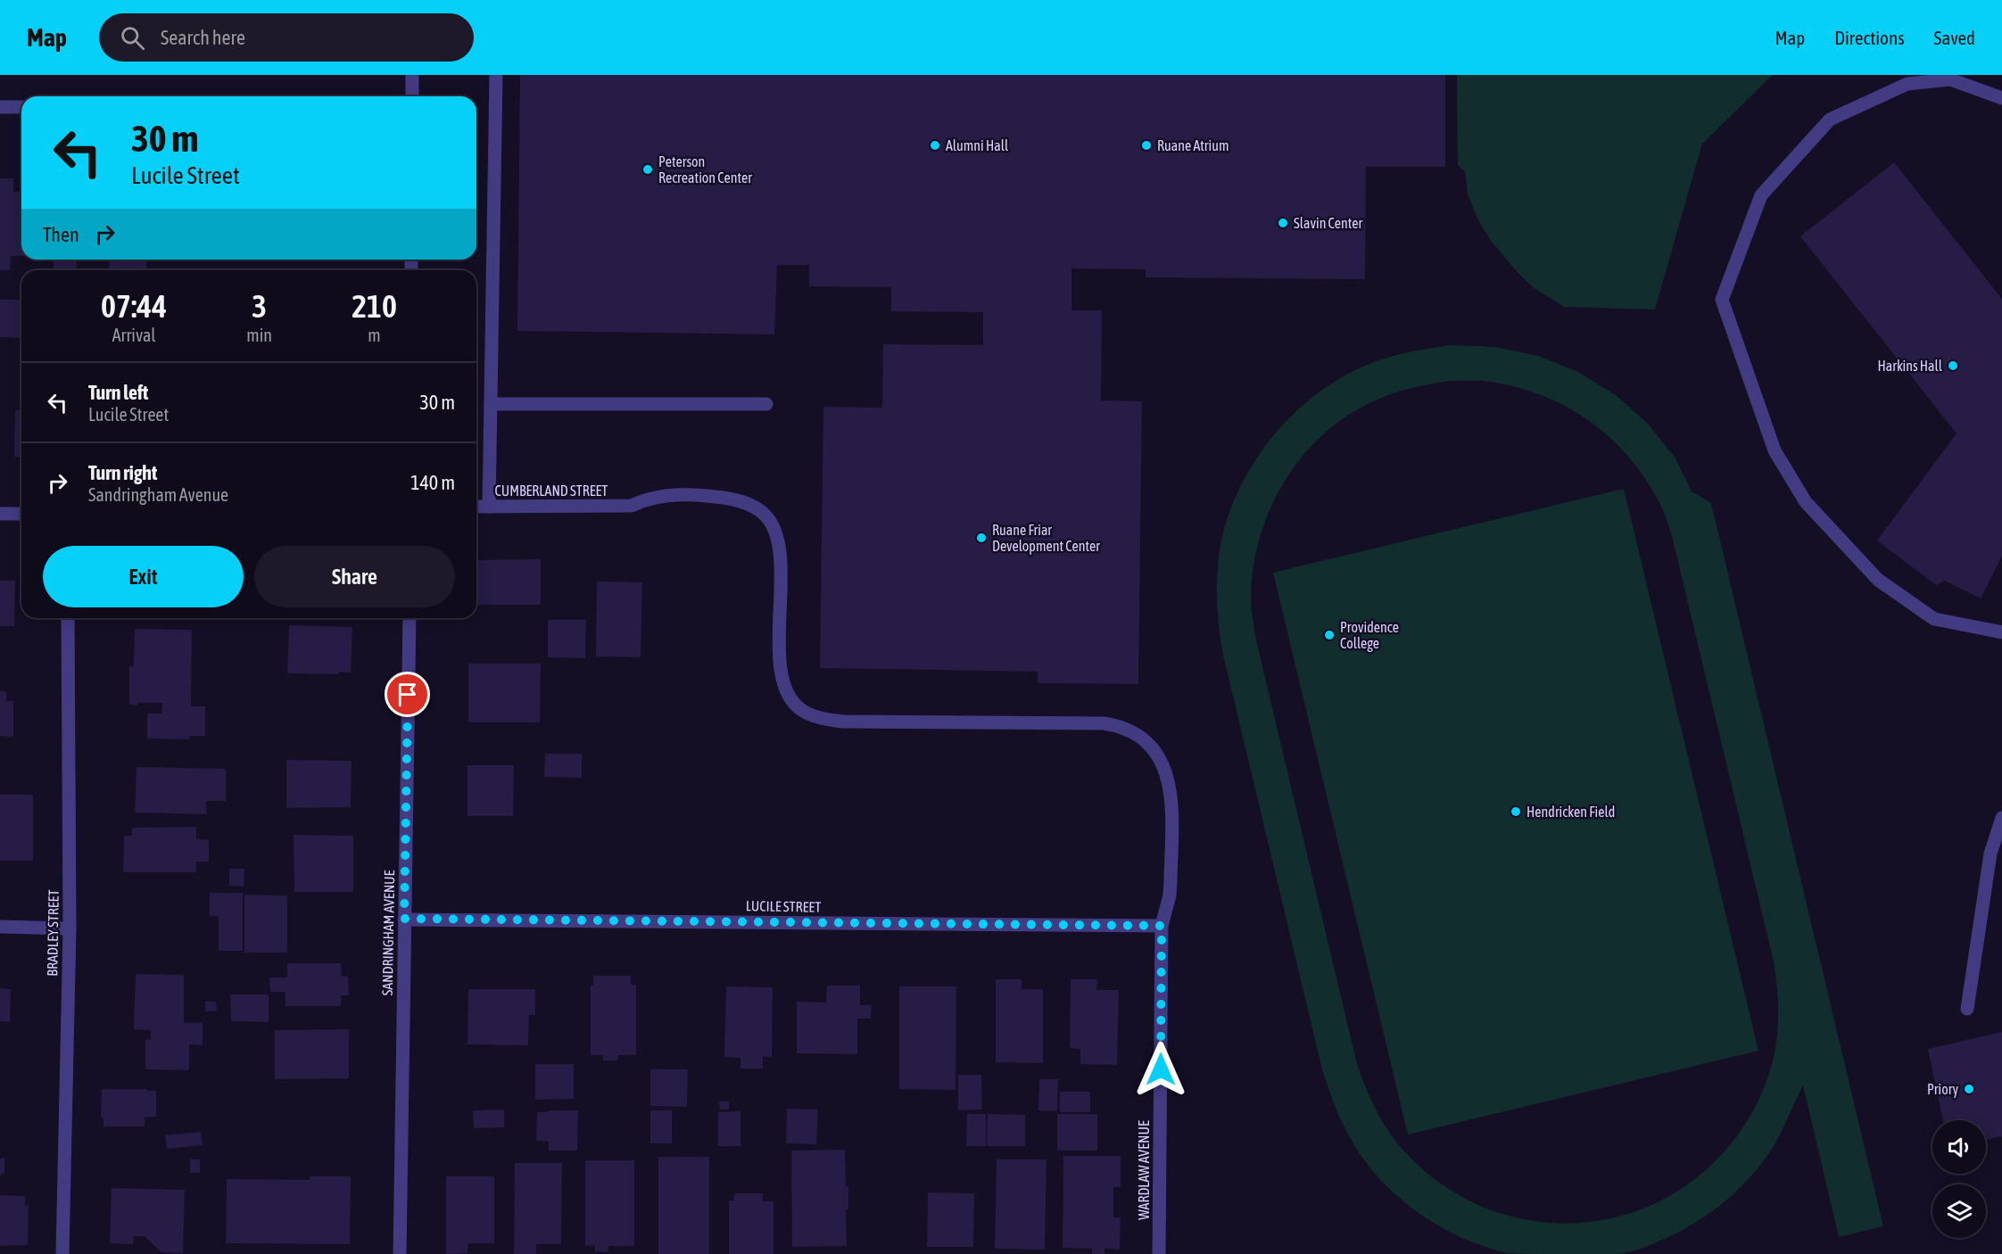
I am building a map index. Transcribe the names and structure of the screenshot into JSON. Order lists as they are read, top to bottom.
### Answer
{
  "streets": {
    "street": [
      "CUMBERLAND STREET",
      "LUCILE STREET",
      "BRADLEY STREET",
      "SANDRINGHAM AVENUE",
      "WARDLAW AVENUE"
    ]
  },
  "crossings": [
    ["CUMBERLAND STREET", "LUCILE STREET"],
    ["CUMBERLAND STREET", "WARDLAW AVENUE"],
    ["LUCILE STREET", "SANDRINGHAM AVENUE"],
    ["LUCILE STREET", "WARDLAW AVENUE"]
  ],
  "places": [
    "Alumni Hall",
    "Ruane Atrium",
    "Peterson Recreation Center",
    "Slavin Center",
    "Harkins Hall",
    "Ruane Friar Development Center",
    "Providence College",
    "Hendricken Field",
    "Priory"
  ],
  "page": {
    "header": "Map",
    "search": "Search here",
    "nav": ["Map", "Directions", "Saved"],
    "turn": ["30 m", "Lucile Street"],
    "then": "Then",
    "eta": [
      "07:44",
      "Arrival",
      "3",
      "min",
      "210",
      "m"
    ],
    "list": [
      {
        "name": "Turn left",
        "note": "Lucile Street",
        "value": "30 m"
      },
      {
        "name": "Turn right",
        "note": "Sandringham Avenue",
        "value": "140 m"
      }
    ],
    "buttons": ["Exit", "Share"]
  }
}
